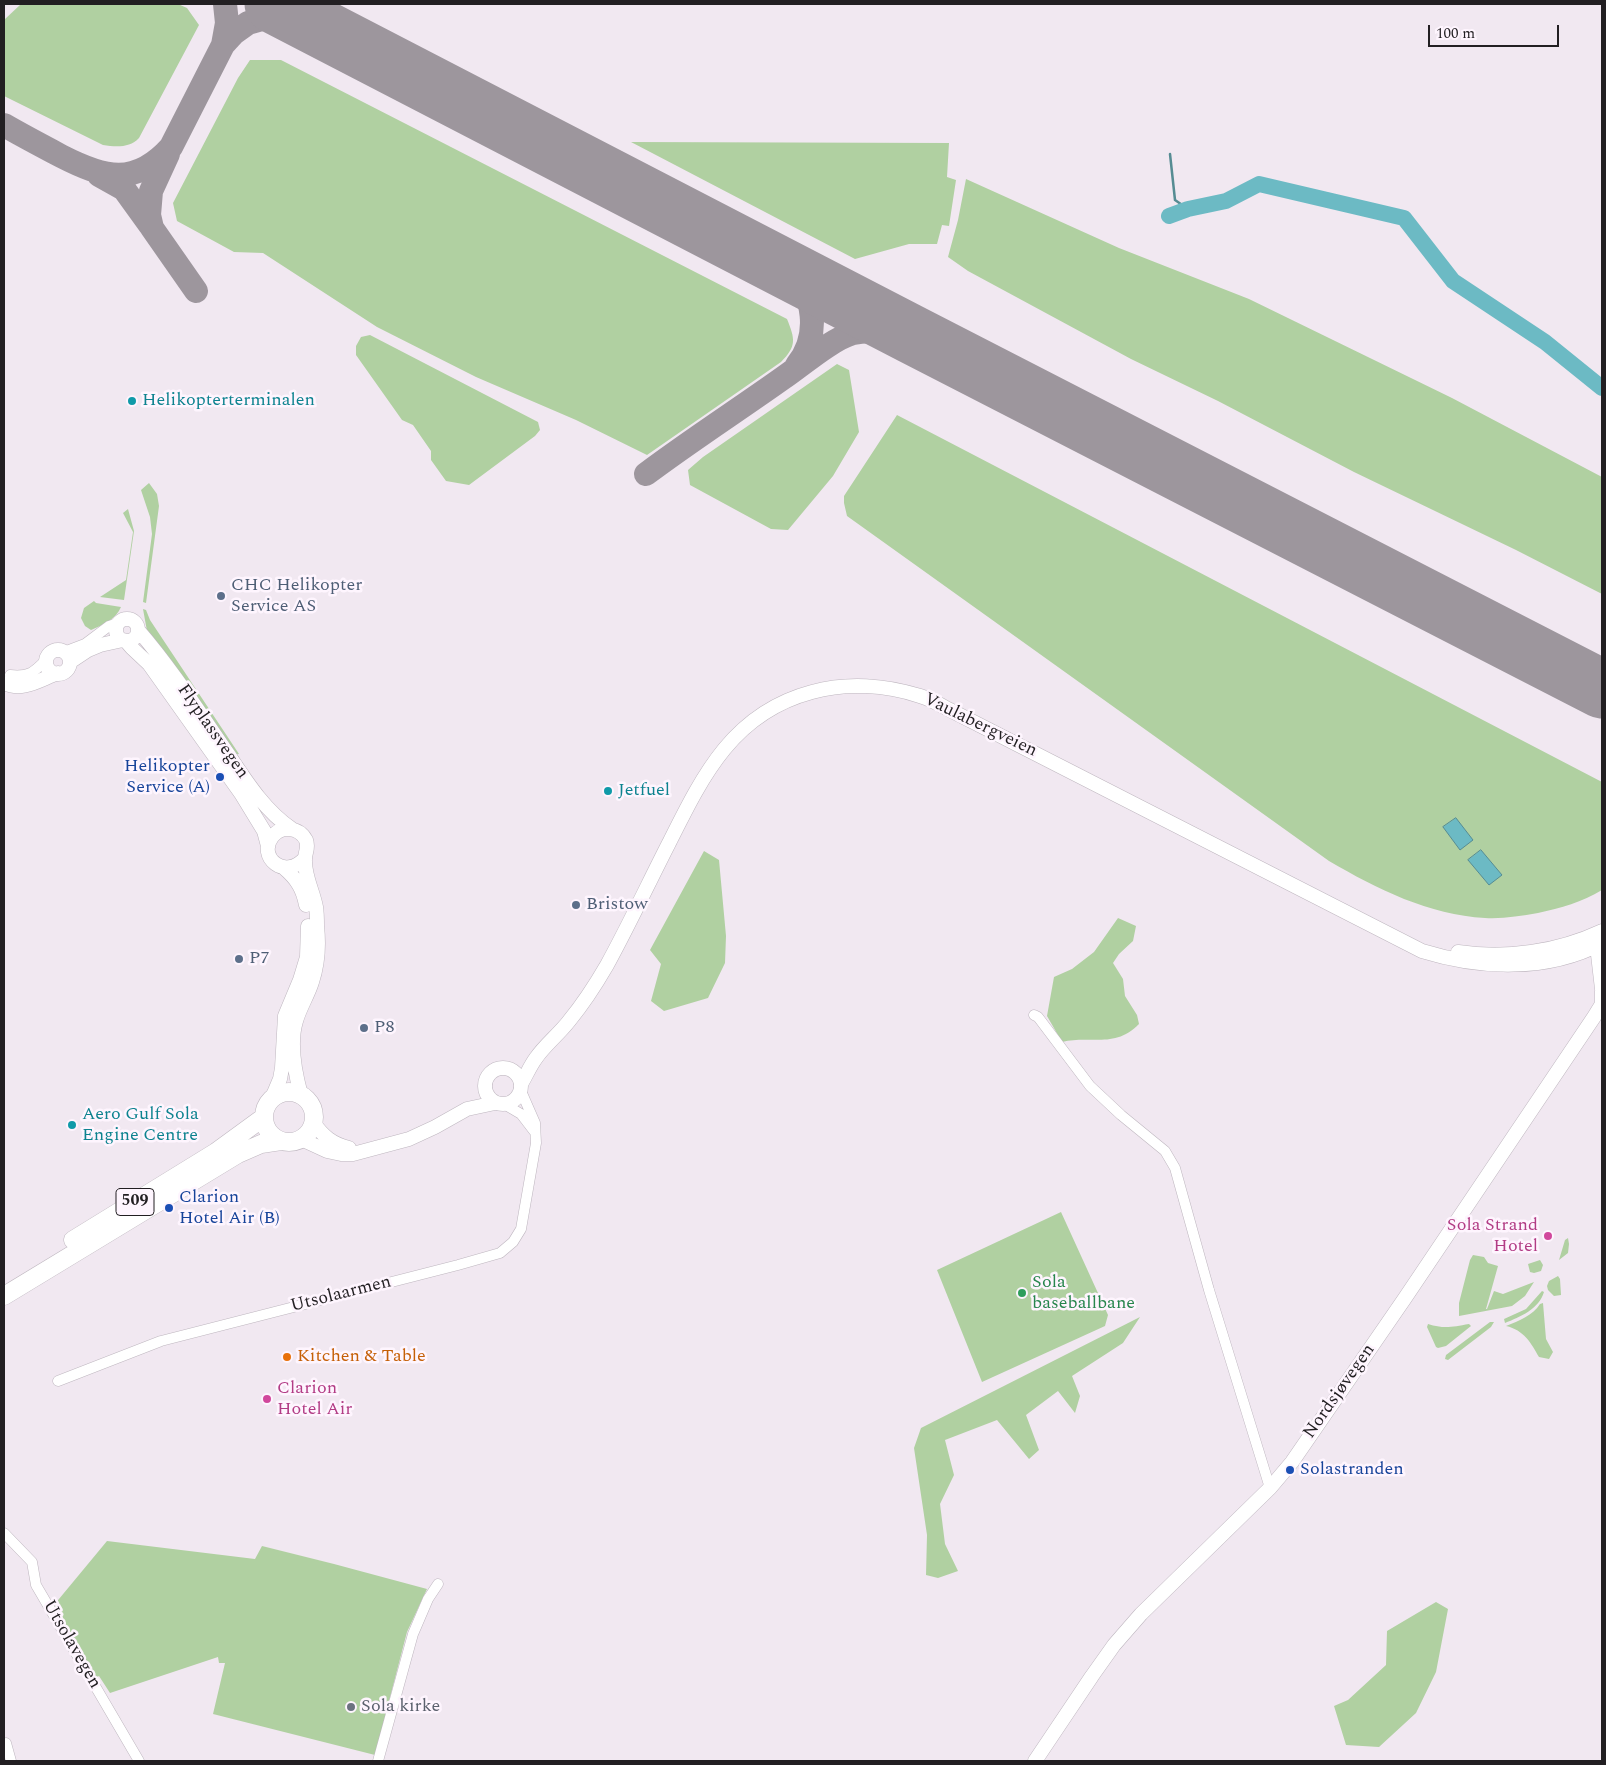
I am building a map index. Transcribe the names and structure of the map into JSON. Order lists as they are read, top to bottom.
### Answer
{
  "streets": {
    "highway": ["509"],
    "street": [
      "Vaulabergveien",
      "Flyplassvegen",
      "Utsolaarmen",
      "Nordsjøvegen",
      "Utsolavegen"
    ]
  },
  "crossings": [
    ["Vaulabergveien", "Utsolaarmen"],
    ["Vaulabergveien", "Nordsjøvegen"]
  ],
  "places": [
    "Helikopterterminalen",
    "CHC Helikopter Service AS",
    "Helikopter Service (A)",
    "Jetfuel",
    "Bristow",
    "P7",
    "P8",
    "Aero Gulf Sola Engine Centre",
    "Clarion Hotel Air (B)",
    "Sola Strand Hotel",
    "Sola baseballbane",
    "Kitchen & Table",
    "Clarion Hotel Air",
    "Solastranden",
    "Sola kirke"
  ],
  "scale_bar": "100 m"
}
